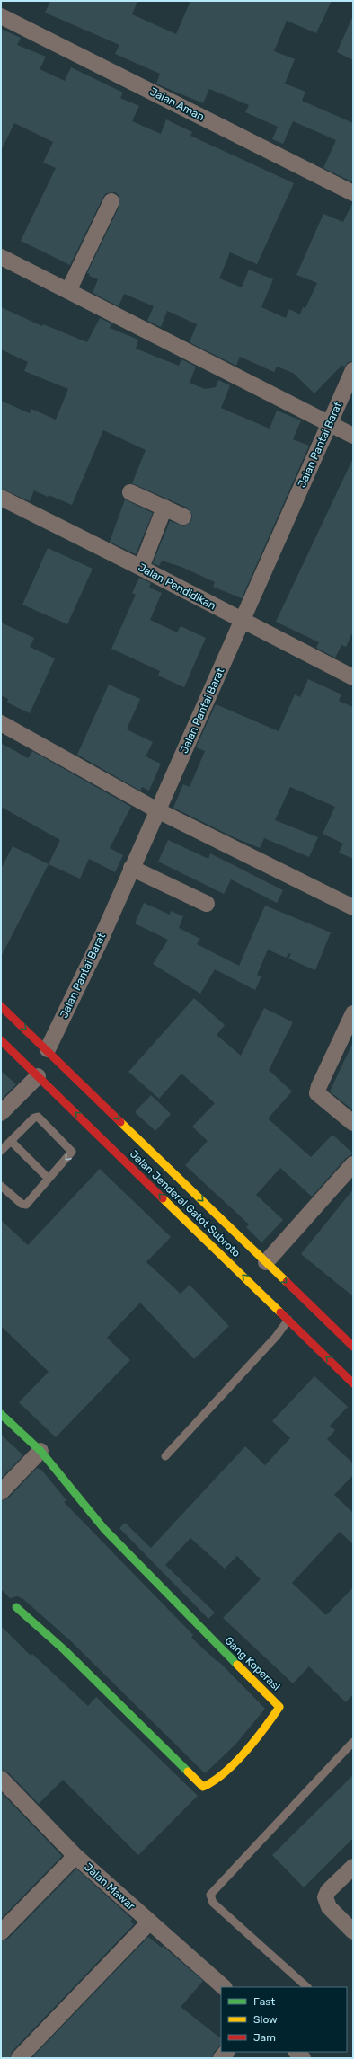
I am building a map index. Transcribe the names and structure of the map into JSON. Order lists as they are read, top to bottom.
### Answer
{
  "streets": {
    "main road": ["Jalan Jenderal Gatot Subroto", "Gang Koperasi"],
    "street": [
      "Jalan Aman",
      "Jalan Pantai Barat",
      "Jalan Pendidikan",
      "Jalan Mawar"
    ]
  },
  "crossings": [
    ["Jalan Pantai Barat", "Jalan Pendidikan"],
    ["Jalan Pantai Barat", "Jalan Jenderal Gatot Subroto"]
  ],
  "legend": ["Fast", "Slow", "Jam"]
}
